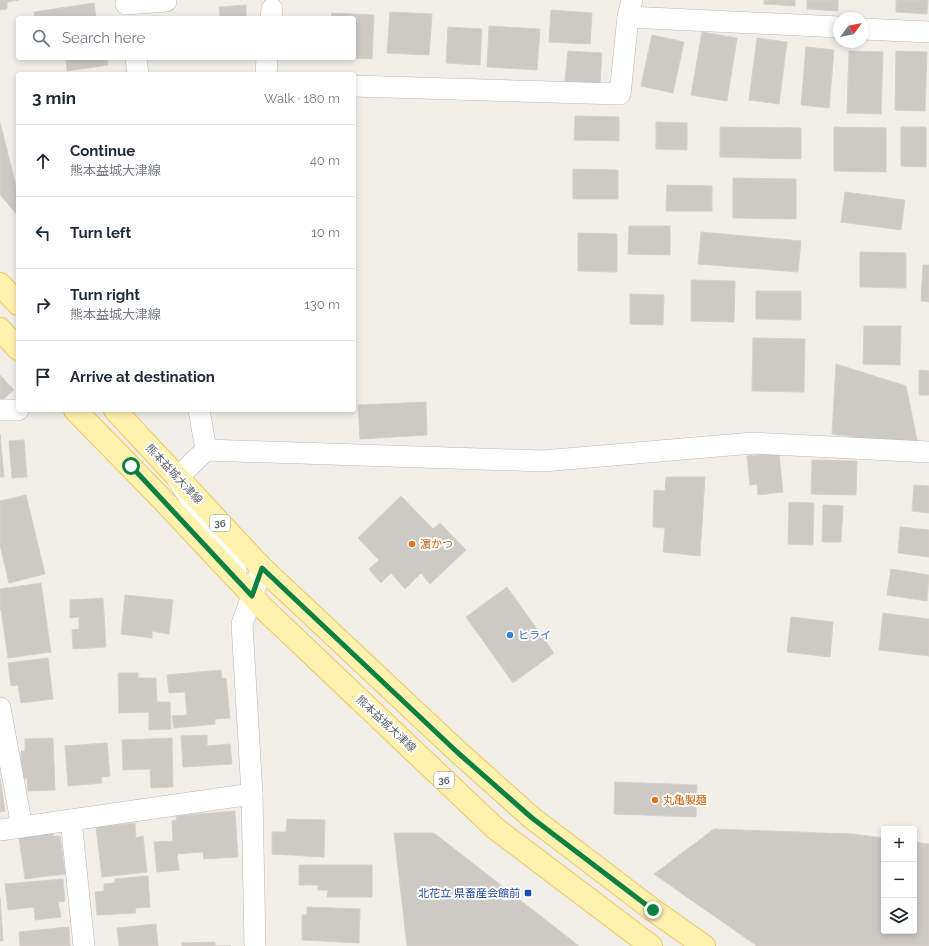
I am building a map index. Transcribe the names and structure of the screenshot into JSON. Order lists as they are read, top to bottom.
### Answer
{
  "streets": {
    "main road": ["熊本益城大津線", "36"]
  },
  "places": {
    "other": ["濵かつ", "ヒライ", "丸亀製麺"],
    "transit": ["北花立 県畜産会館前"]
  },
  "north": "top right",
  "page": {
    "search": "Search here",
    "heading": ["3 min", "Walk · 180 m"],
    "list": [
      ["Continue", "熊本益城大津線", "40 m"],
      ["Turn left", "10 m"],
      ["Turn right", "熊本益城大津線", "130 m"],
      "Arrive at destination"
    ],
    "map_buttons": ["+", "−"]
  }
}
